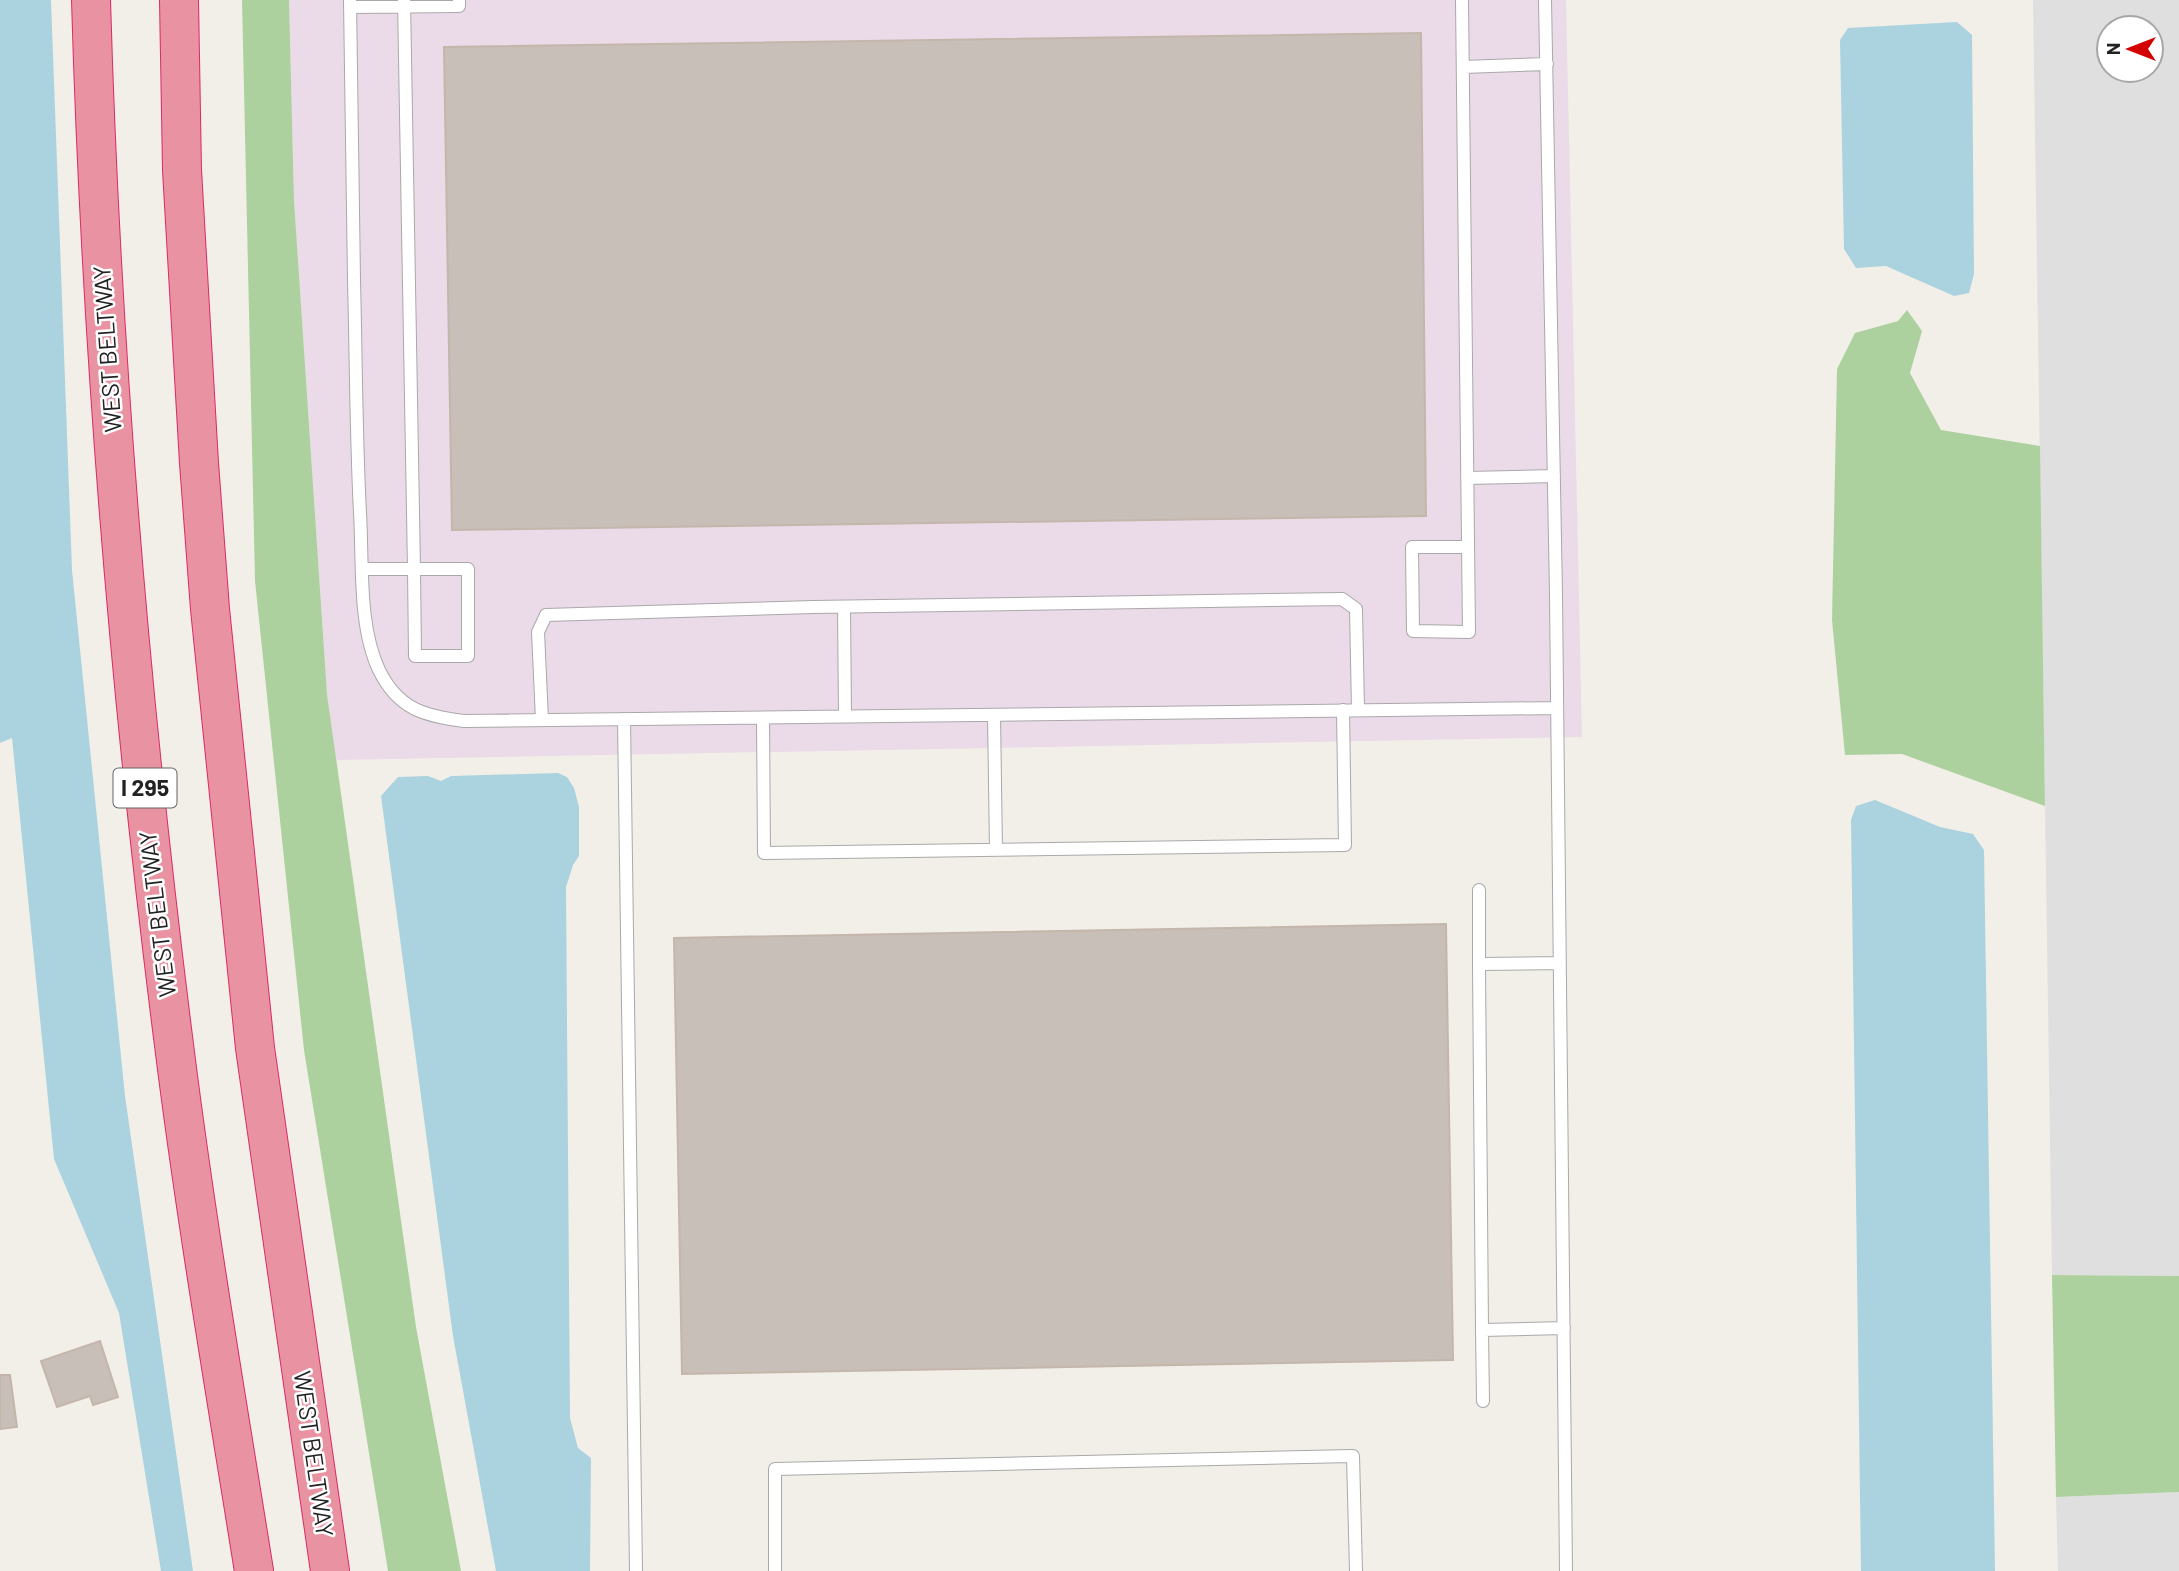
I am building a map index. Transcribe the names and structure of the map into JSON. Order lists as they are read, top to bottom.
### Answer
{
  "streets": {
    "highway": ["WEST BELTWAY", "I 295"]
  },
  "north": "left"
}
